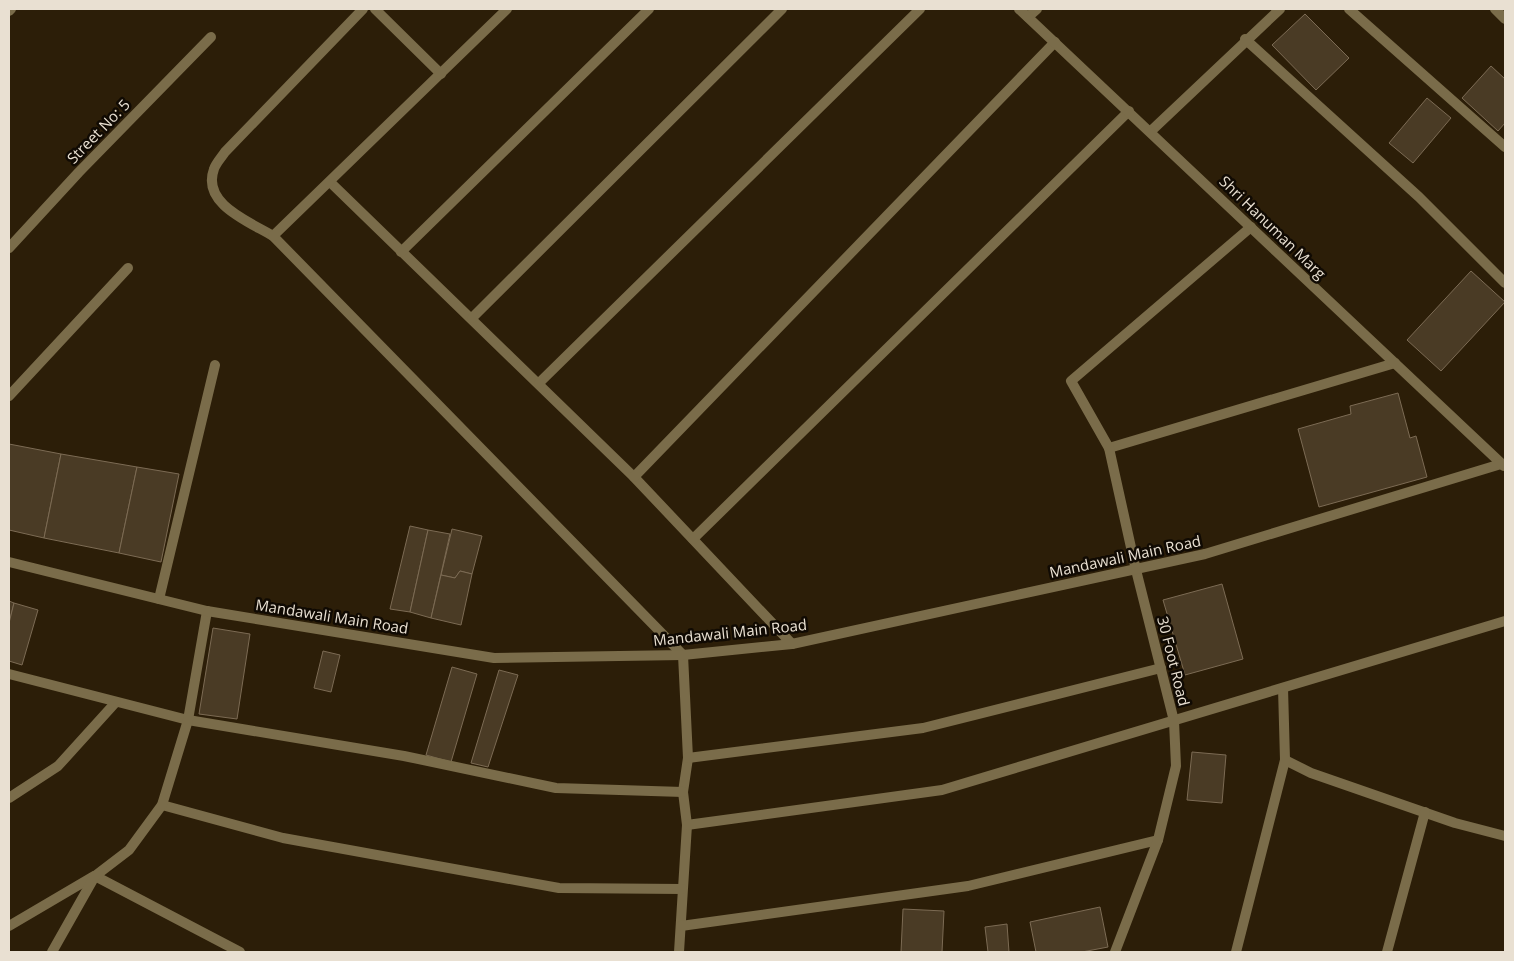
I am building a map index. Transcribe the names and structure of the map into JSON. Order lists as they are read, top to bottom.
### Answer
{
  "streets": {
    "street": [
      "Street No: 5",
      "Shri Hanuman Marg",
      "Mandawali Main Road",
      "30 Foot Road"
    ]
  },
  "crossings": [
    ["Shri Hanuman Marg", "Mandawali Main Road"],
    ["Shri Hanuman Marg", "30 Foot Road"],
    ["Mandawali Main Road", "30 Foot Road"]
  ]
}
